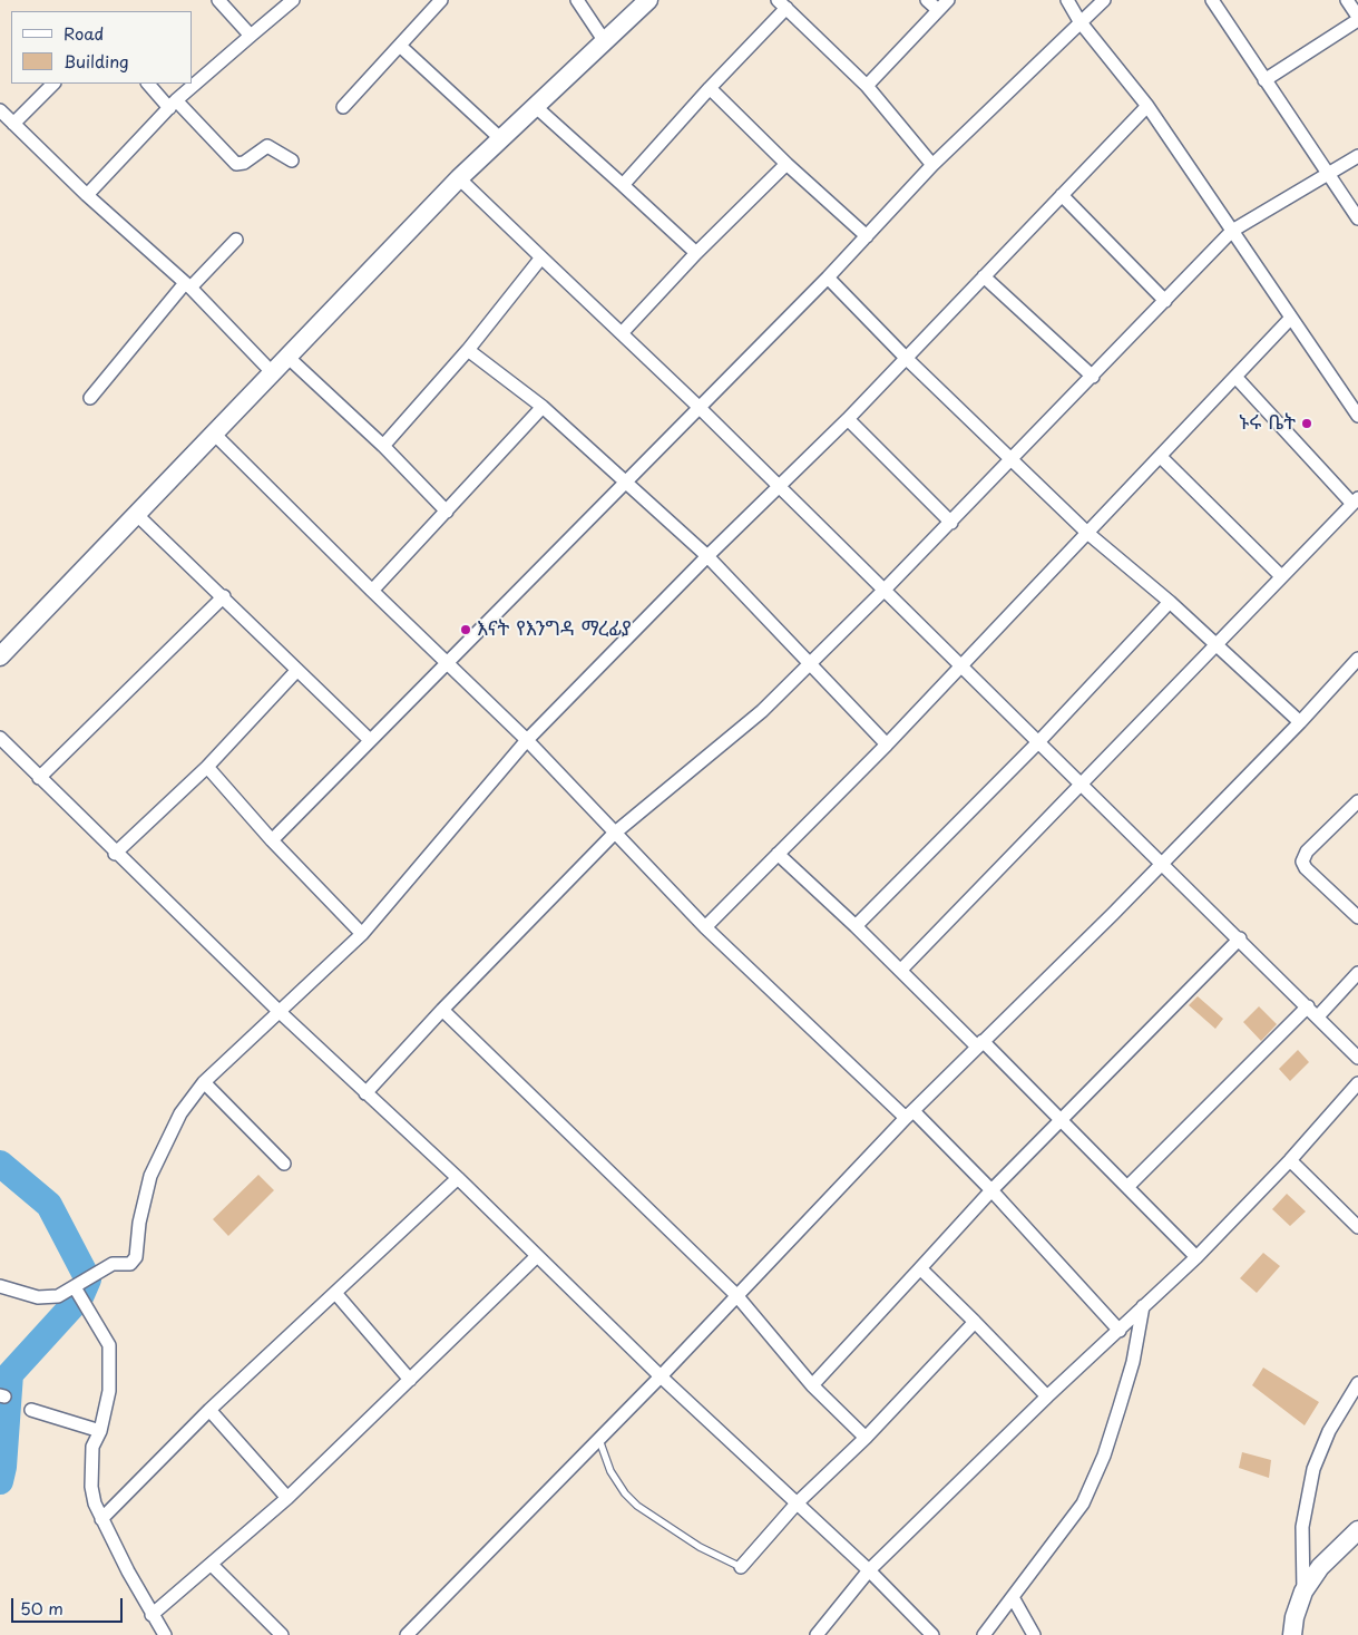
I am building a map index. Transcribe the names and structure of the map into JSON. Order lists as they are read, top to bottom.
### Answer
{
  "places": ["ኑሩ ቤት", "እናት የእንግዳ ማረፊያ"],
  "legend": ["Road", "Building"],
  "scale_bar": "50 m"
}
